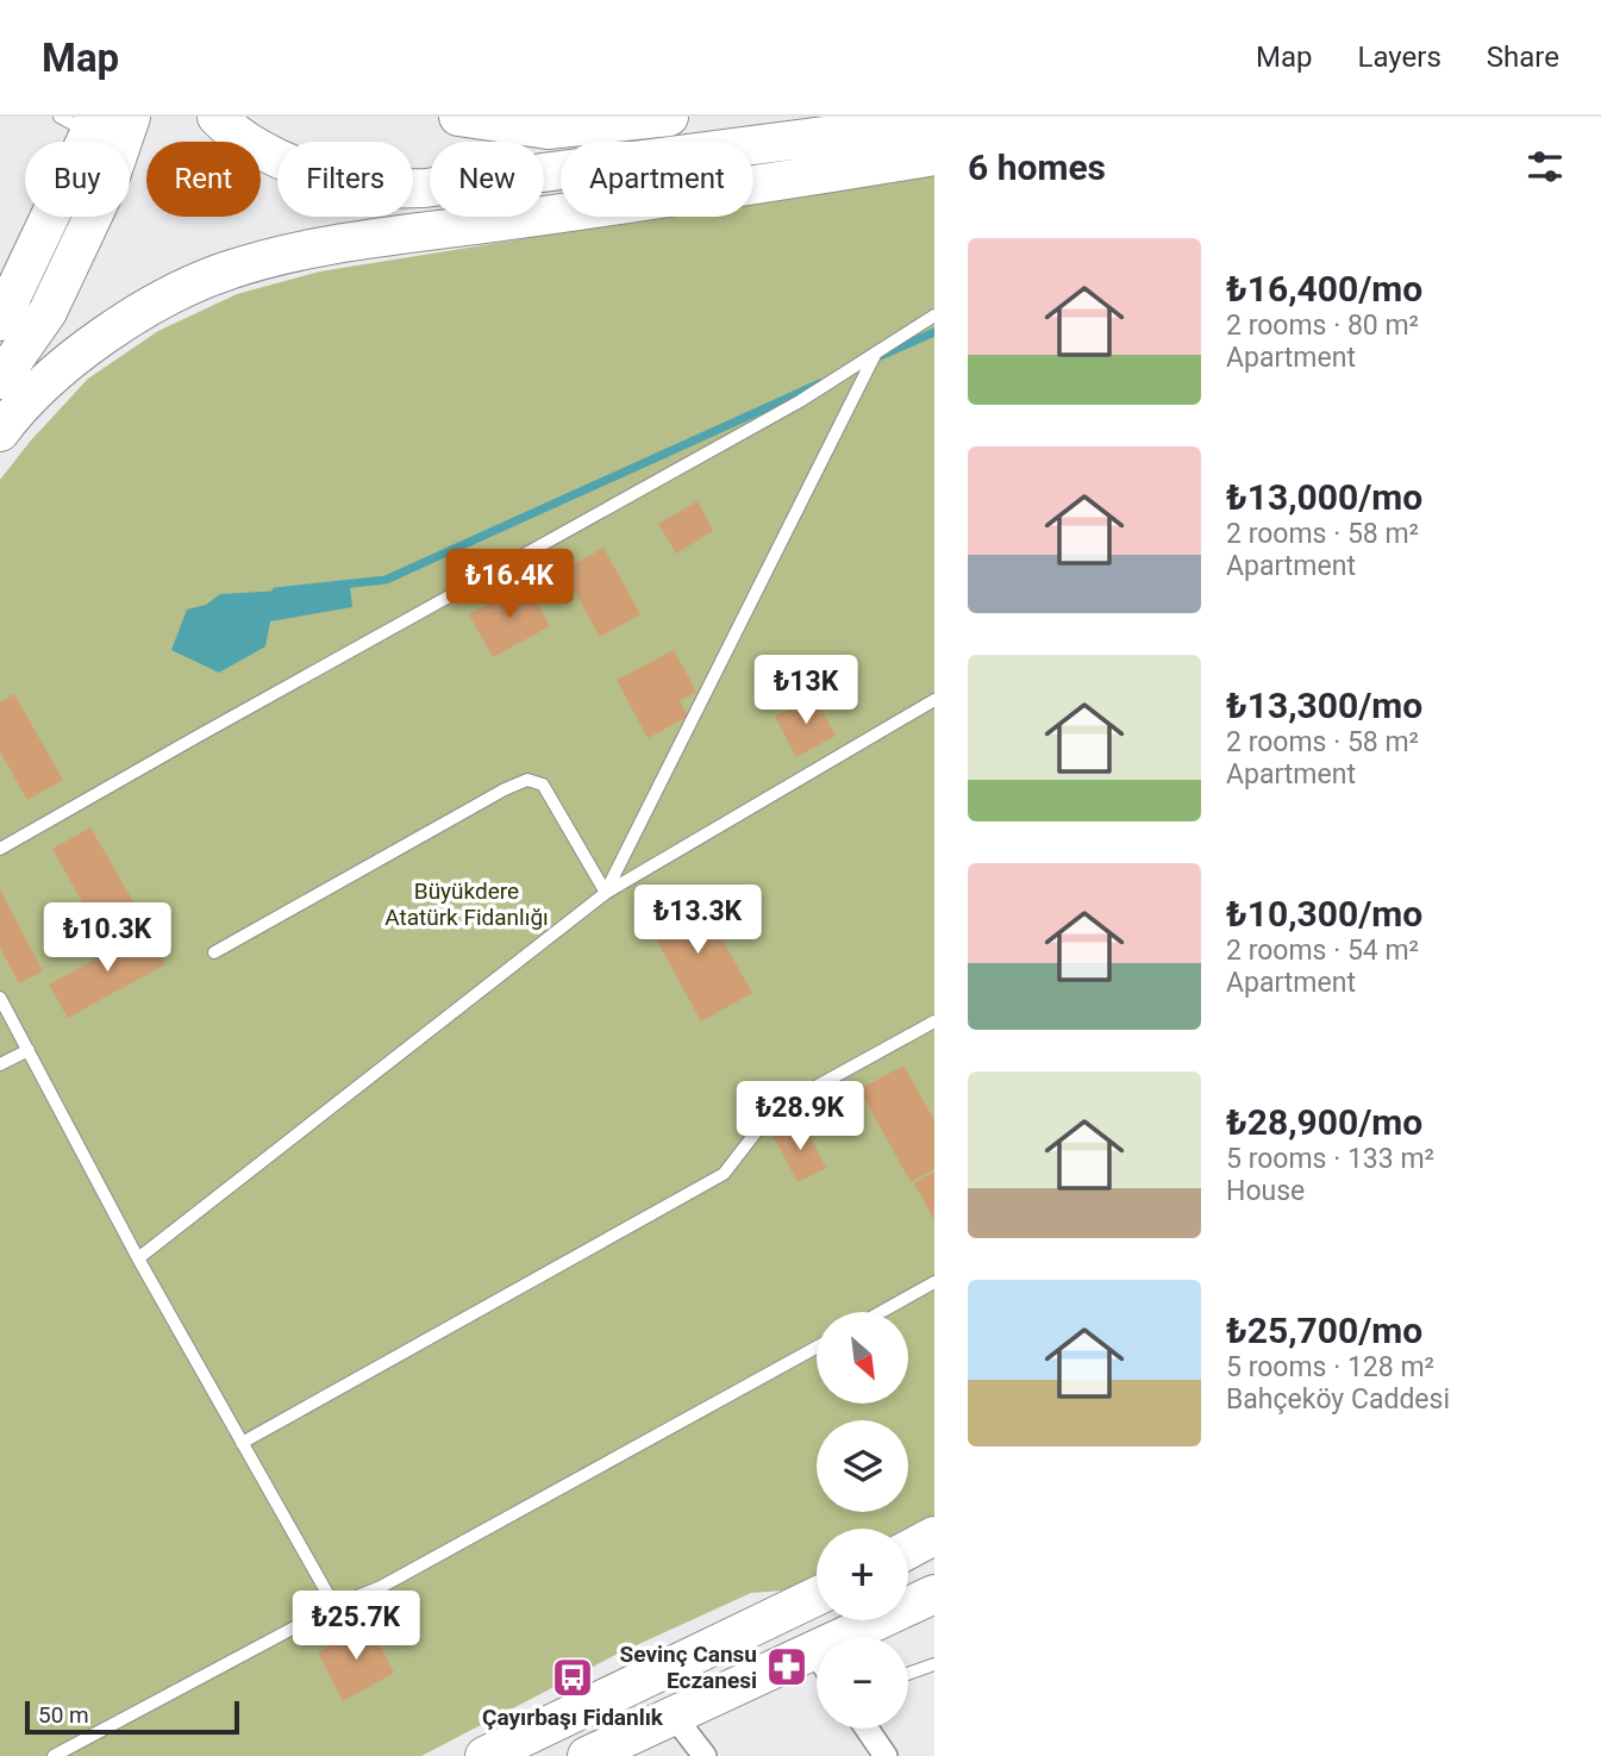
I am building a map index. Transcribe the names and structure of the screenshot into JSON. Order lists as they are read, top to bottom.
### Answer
{
  "parks": ["Büyükdere Atatürk Fidanlığı"],
  "places": {
    "pharmacy": ["Sevinç Cansu Eczanesi"],
    "bus stop": ["Çayırbaşı Fidanlık"]
  },
  "scale_bar": "50 m",
  "north": "bottom right",
  "page": {
    "header": "Map",
    "nav": ["Map", "Layers", "Share"],
    "heading": "6 homes",
    "chip": [
      "Buy",
      "Rent",
      "Filters",
      "New",
      "Apartment"
    ],
    "list": [
      {
        "name": "₺16,400/mo",
        "note": "2 rooms · 80 m² · Apartment"
      },
      {
        "name": "₺13,000/mo",
        "note": "2 rooms · 58 m² · Apartment"
      },
      {
        "name": "₺13,300/mo",
        "note": "2 rooms · 58 m² · Apartment"
      },
      {
        "name": "₺10,300/mo",
        "note": "2 rooms · 54 m² · Apartment"
      },
      {
        "name": "₺28,900/mo",
        "note": "5 rooms · 133 m² · House"
      },
      {
        "name": "₺25,700/mo",
        "note": "5 rooms · 128 m² · Bahçeköy Caddesi"
      }
    ],
    "price": [
      "₺16.4K",
      "₺13K",
      "₺13.3K",
      "₺10.3K",
      "₺28.9K",
      "₺25.7K"
    ],
    "map_buttons": ["+", "−"],
    "scale": "50 m"
  }
}
